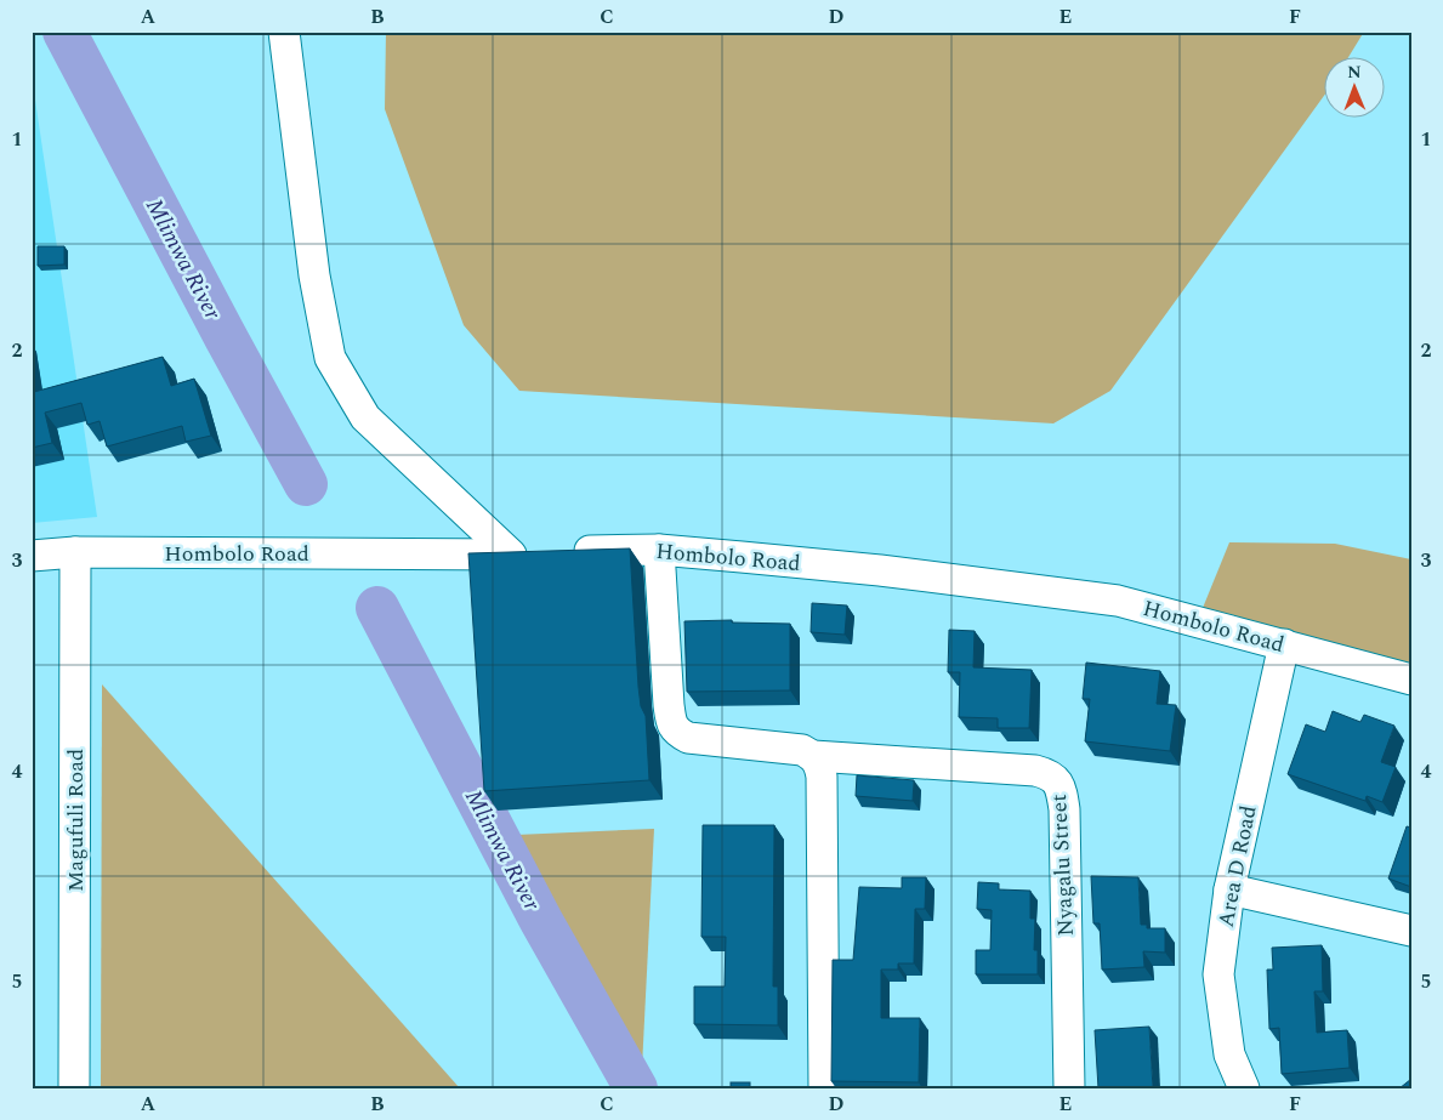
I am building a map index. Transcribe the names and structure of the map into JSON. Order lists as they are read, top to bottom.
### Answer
{
  "streets": {
    "street": [
      "Hombolo Road",
      "Magufuli Road",
      "Nyagalu Street",
      "Area D Road"
    ]
  },
  "crossings": [
    ["Hombolo Road", "Magufuli Road"],
    ["Hombolo Road", "Nyagalu Street"],
    ["Hombolo Road", "Area D Road"]
  ],
  "water": ["Mlimwa River"],
  "north": "top",
  "grid": {
    "columns": [
      "A",
      "B",
      "C",
      "D",
      "E",
      "F"
    ],
    "rows": [
      "1",
      "2",
      "3",
      "4",
      "5"
    ]
  }
}
